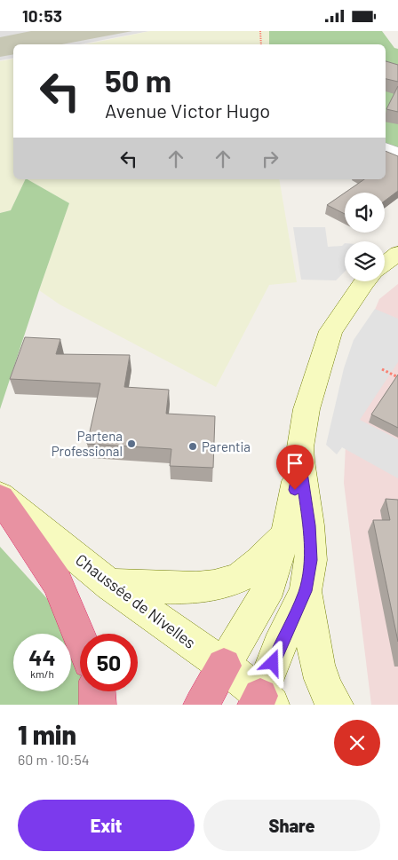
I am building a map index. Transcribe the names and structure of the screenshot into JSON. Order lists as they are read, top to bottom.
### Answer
{
  "streets": {
    "main road": ["Chaussée de Nivelles"]
  },
  "places": ["Partena Professional", "Parentia"],
  "page": {
    "status": "10:53",
    "turn": ["50 m", "Avenue Victor Hugo"],
    "speed": "44 km/h",
    "limit": "50",
    "heading": ["1 min", "60 m · 10:54"],
    "buttons": ["Exit", "Share"]
  }
}
